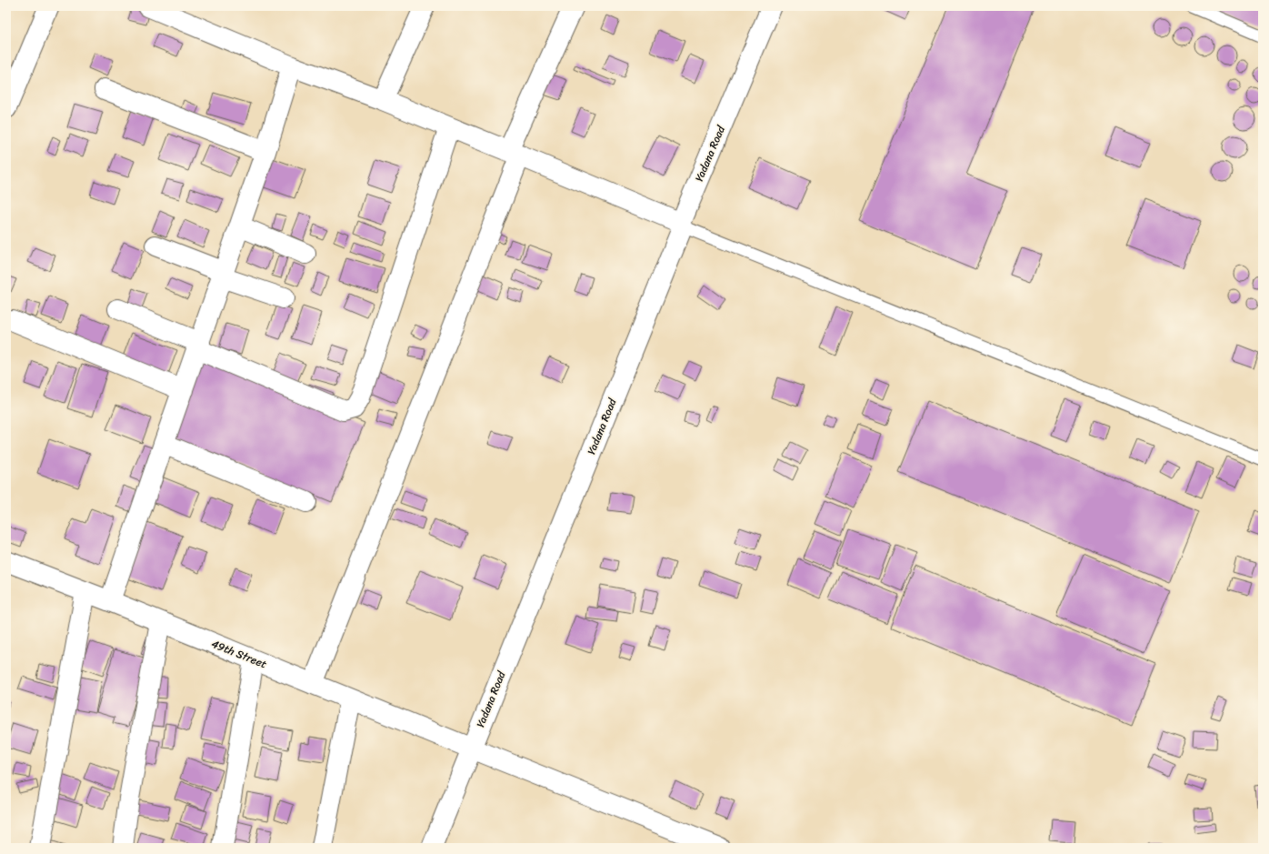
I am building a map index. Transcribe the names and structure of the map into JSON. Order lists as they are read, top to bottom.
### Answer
{
  "streets": {
    "street": ["Yadana Road", "49th Street"]
  },
  "crossings": [
    ["Yadana Road", "49th Street"]
  ]
}
